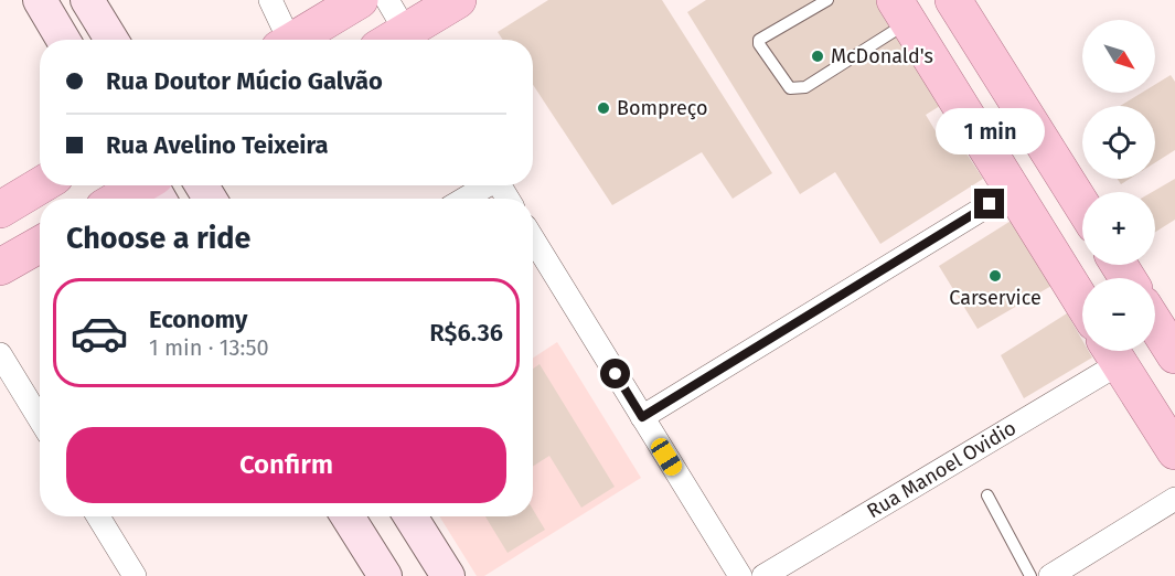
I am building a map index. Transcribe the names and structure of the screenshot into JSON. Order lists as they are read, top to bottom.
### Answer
{
  "streets": {
    "street": ["Rua Manoel Ovidio"]
  },
  "places": ["McDonald's", "Bompreço", "Carservice"],
  "north": "bottom right",
  "page": {
    "map_buttons": ["+", "−"],
    "banner": ["Rua Doutor Múcio Galvão", "Rua Avelino Teixeira"],
    "bubble": "1 min",
    "heading": "Choose a ride",
    "list": [
      {
        "name": "Economy",
        "note": "1 min · 13:50",
        "value": "R$6.36"
      }
    ],
    "buttons": "Confirm"
  }
}
